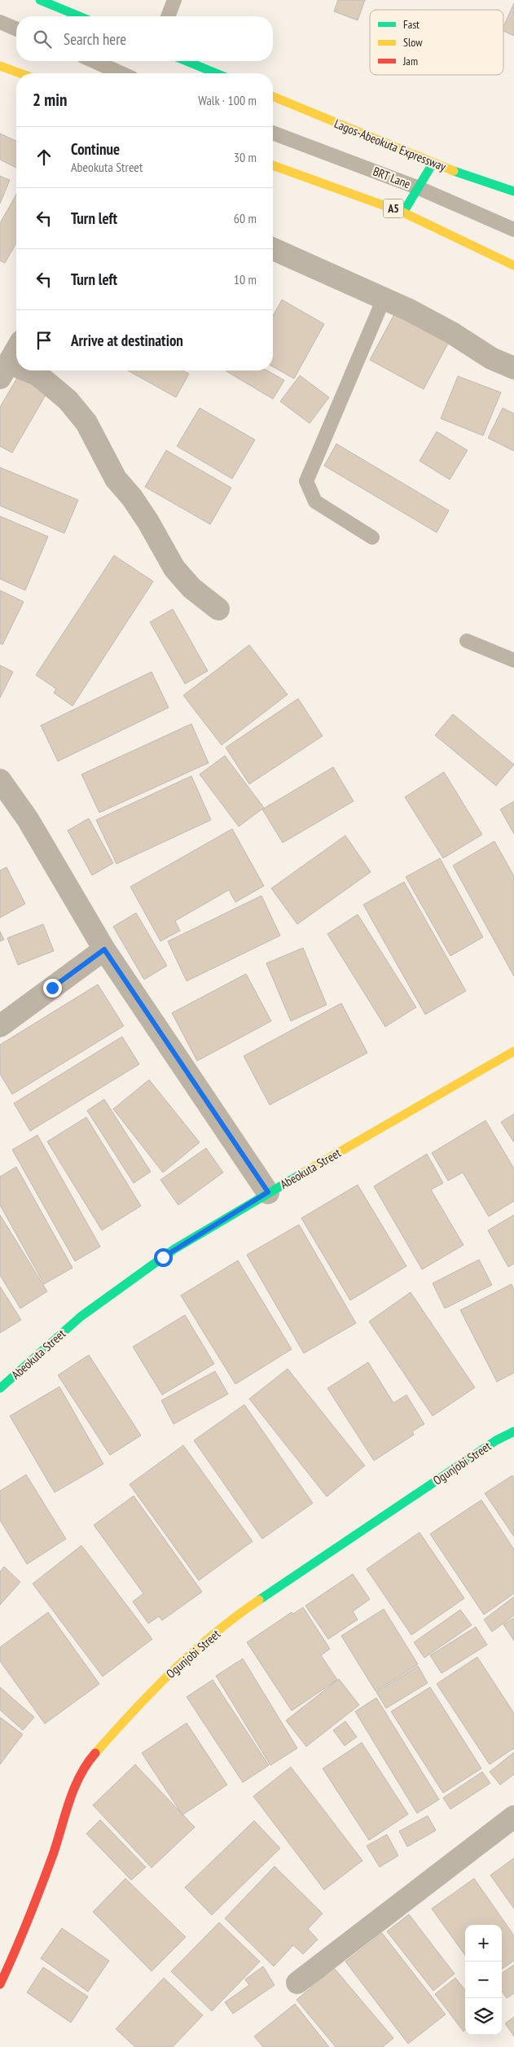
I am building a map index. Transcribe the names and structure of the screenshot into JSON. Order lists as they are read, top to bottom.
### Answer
{
  "streets": {
    "main road": [
      "Lagos-Abeokuta Expressway",
      "A5",
      "Abeokuta Street",
      "Ogunjobi Street"
    ],
    "lane": ["BRT Lane"]
  },
  "legend": ["Fast", "Slow", "Jam"],
  "page": {
    "search": "Search here",
    "heading": ["2 min", "Walk · 100 m"],
    "list": [
      ["Continue", "Abeokuta Street", "30 m"],
      ["Turn left", "60 m"],
      ["Turn left", "10 m"],
      "Arrive at destination"
    ],
    "map_buttons": ["+", "−"]
  }
}
